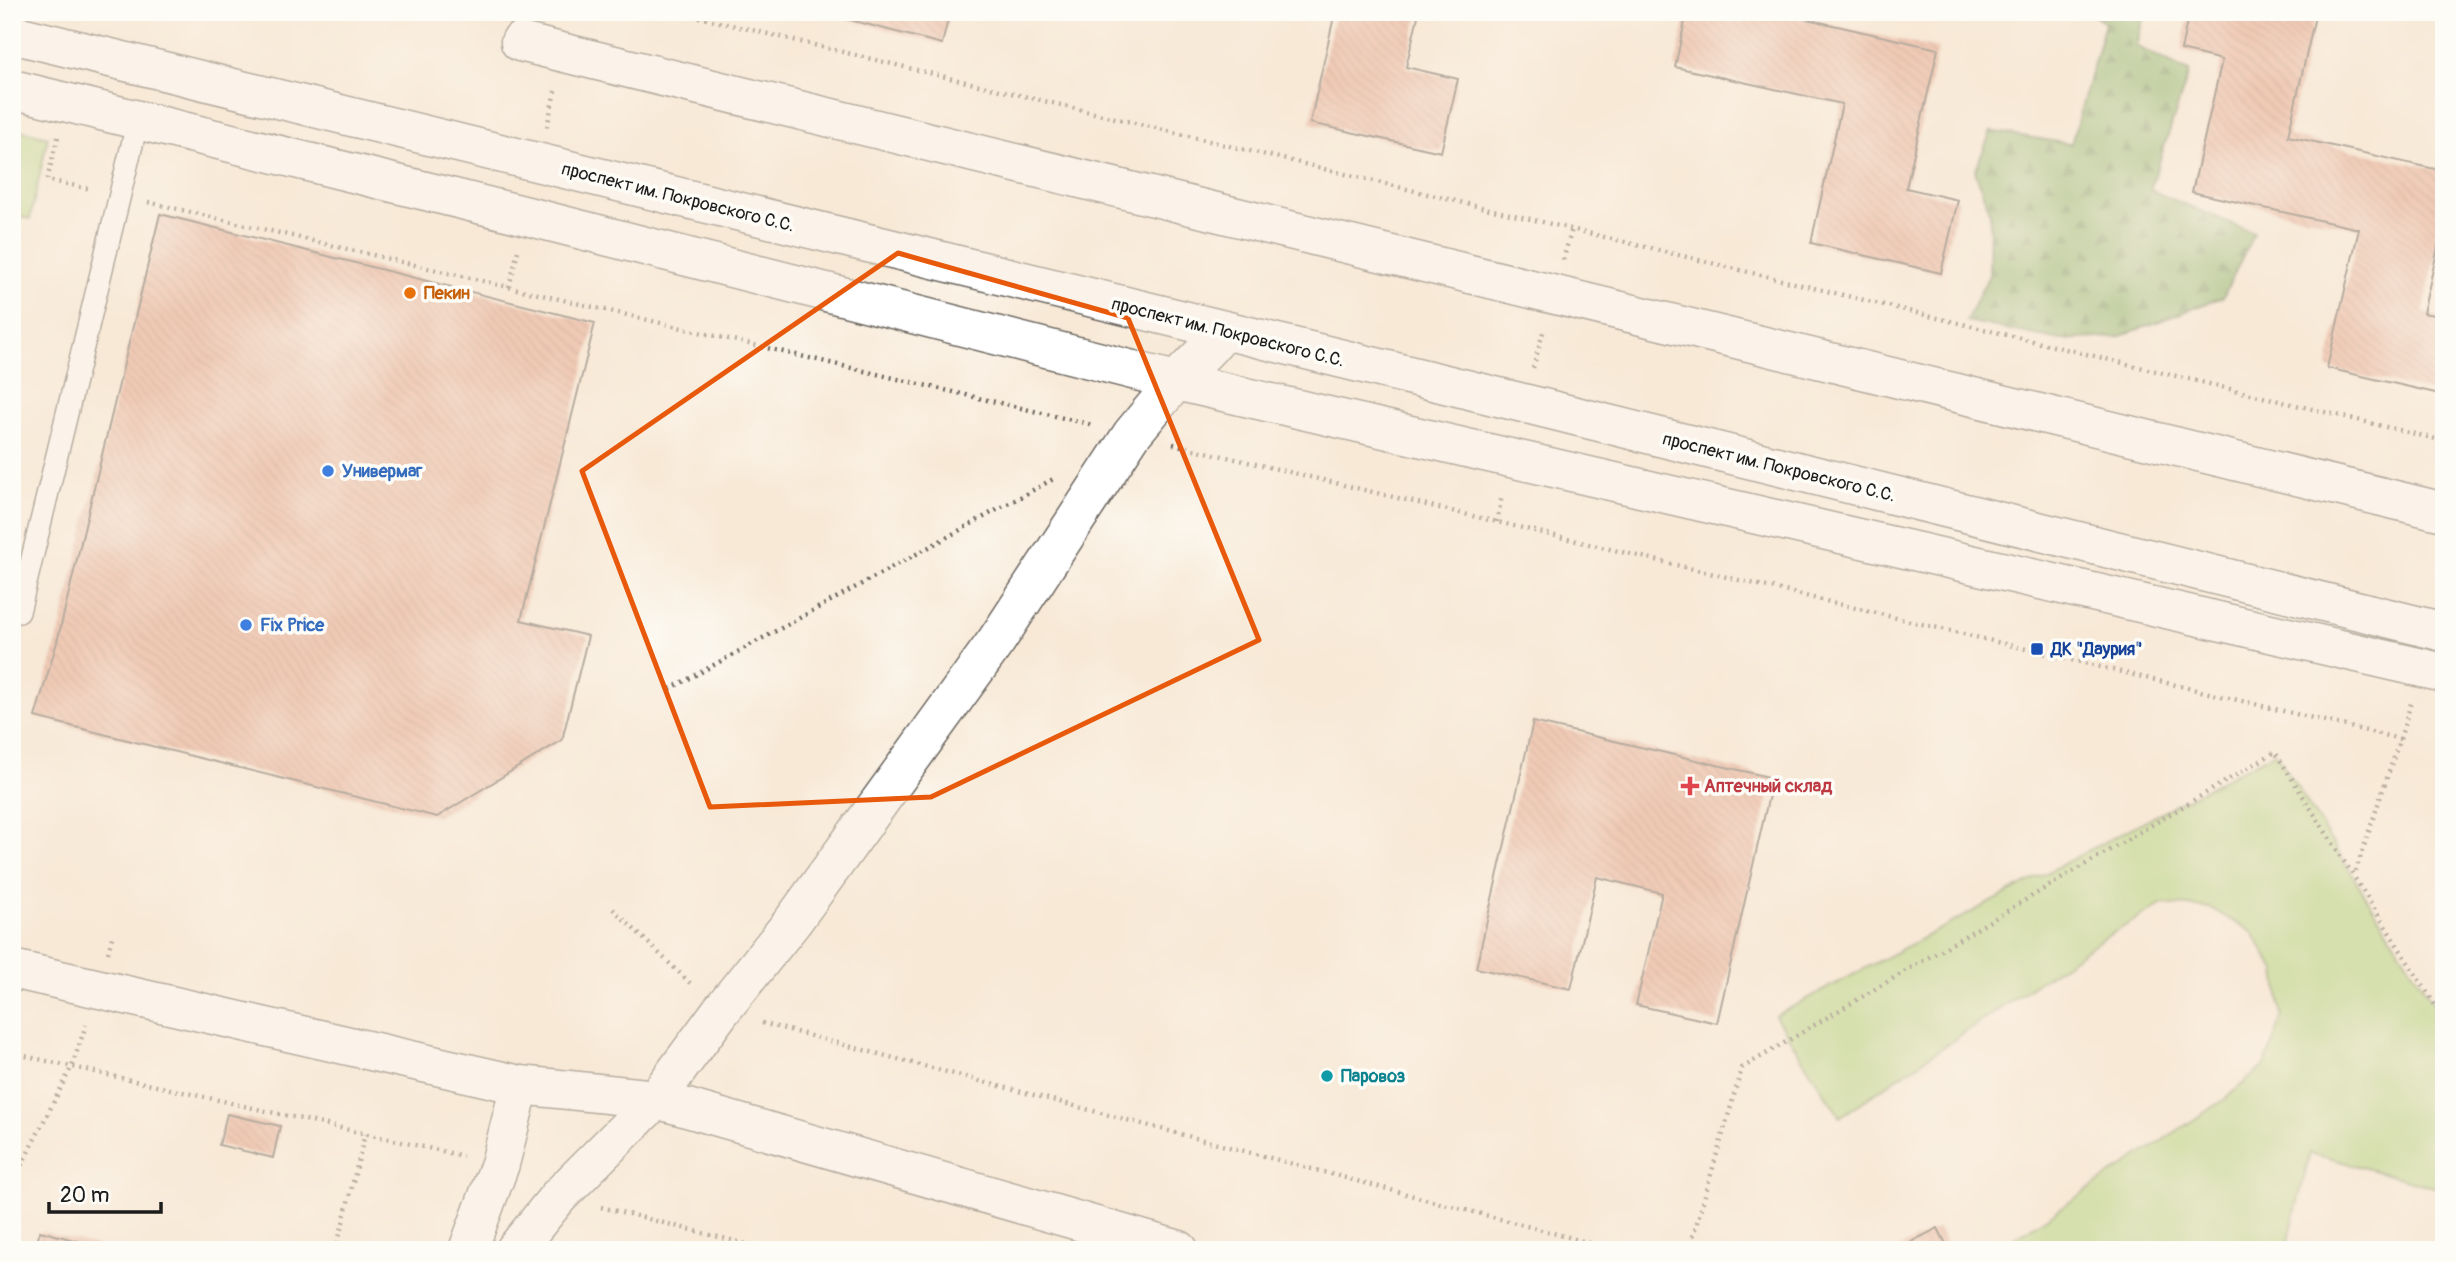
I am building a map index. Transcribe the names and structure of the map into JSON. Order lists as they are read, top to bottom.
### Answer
{
  "streets": {
    "main road": ["проспект им. Покровского С.С."]
  },
  "places": {
    "other": [
      "Пекин",
      "Универмаг",
      "Fix Price",
      "Паровоз"
    ],
    "transit": ["ДК \"Даурия\""],
    "health": ["Аптечный склад"]
  },
  "scale_bar": "20 m"
}
